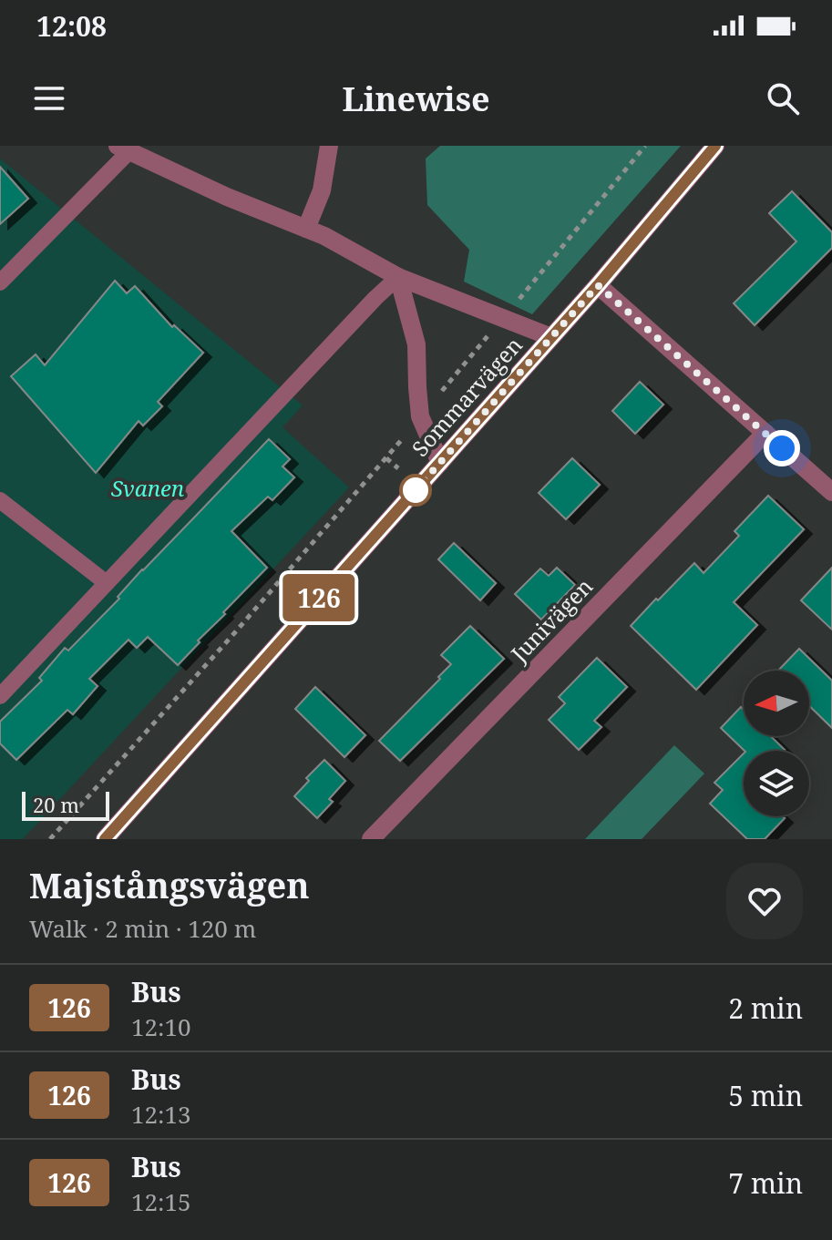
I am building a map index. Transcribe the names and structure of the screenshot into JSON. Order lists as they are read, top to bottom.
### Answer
{
  "streets": {
    "street": ["Sommarvägen", "Junivägen"]
  },
  "parks": ["Svanen"],
  "lines": ["bus line 126"],
  "scale_bar": "20 m",
  "north": "left",
  "page": {
    "status": "12:08",
    "header": "Linewise",
    "on_map": "126",
    "scale": "20 m",
    "heading": ["Majstångsvägen", "Walk · 2 min · 120 m"],
    "list": [
      {
        "mark": "126",
        "name": "Bus",
        "note": "12:10",
        "value": "2 min"
      },
      {
        "mark": "126",
        "name": "Bus",
        "note": "12:13",
        "value": "5 min"
      },
      {
        "mark": "126",
        "name": "Bus",
        "note": "12:15",
        "value": "7 min"
      }
    ]
  }
}
